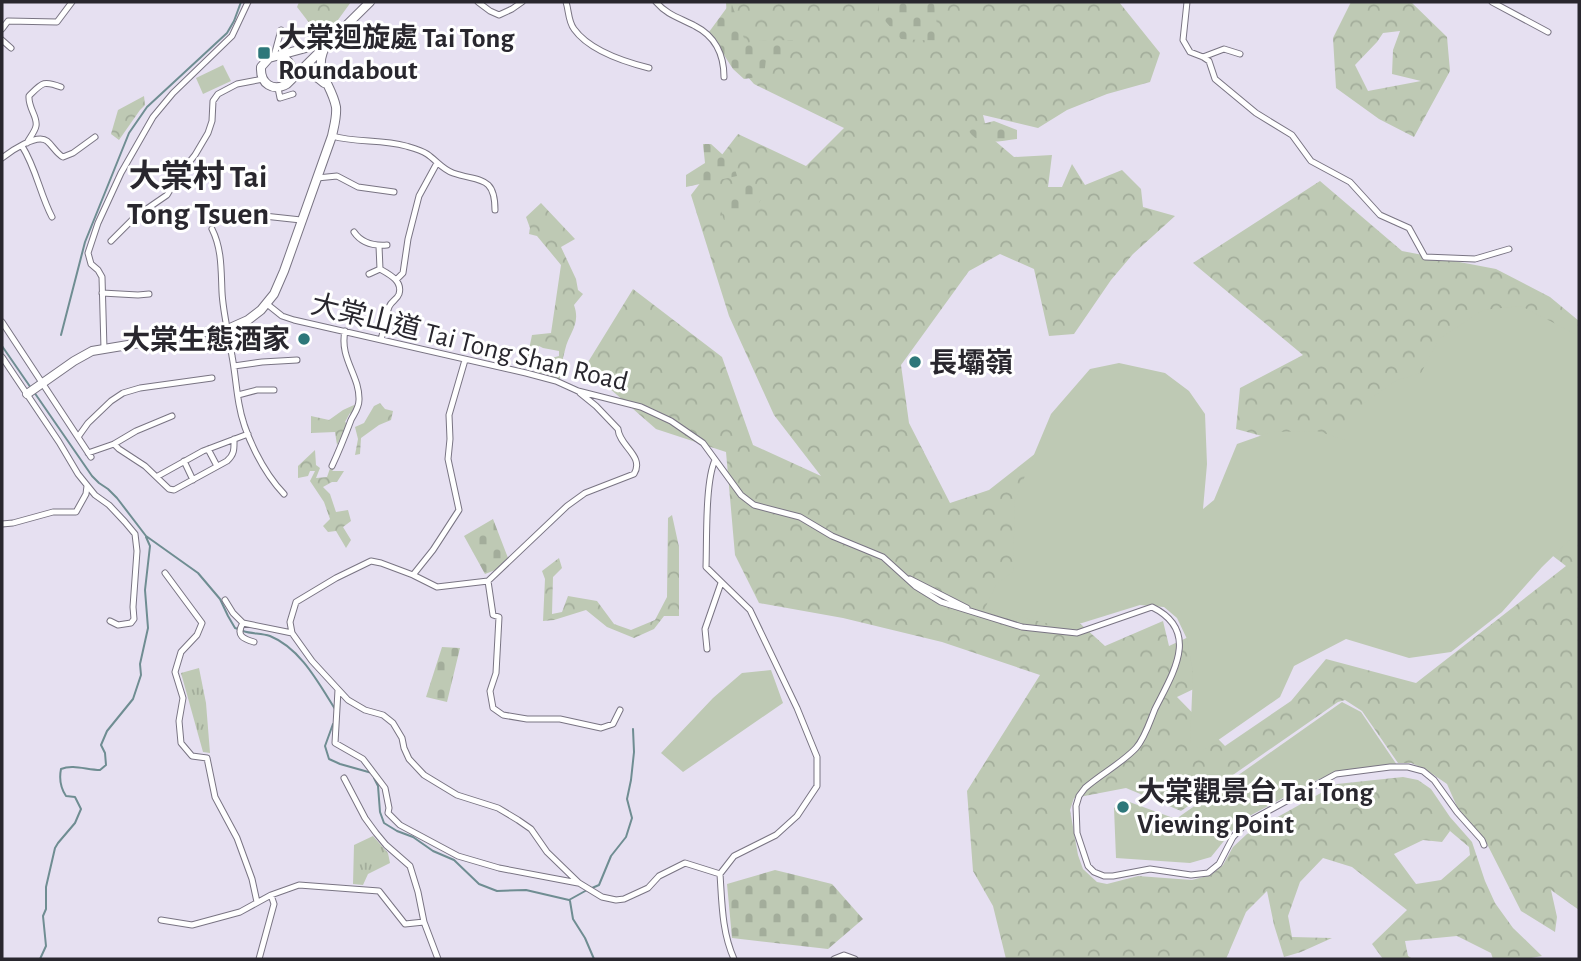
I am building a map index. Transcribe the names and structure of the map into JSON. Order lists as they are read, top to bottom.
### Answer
{
  "streets": {
    "street": ["大棠山道 Tai Tong Shan Road"]
  },
  "districts": ["大棠村 Tai Tong Tsuen"],
  "places": {
    "transit": ["大棠迴旋處 Tai Tong Roundabout"],
    "other": ["大棠生態酒家", "長壩嶺", "大棠觀景台 Tai Tong Viewing Point"]
  }
}
